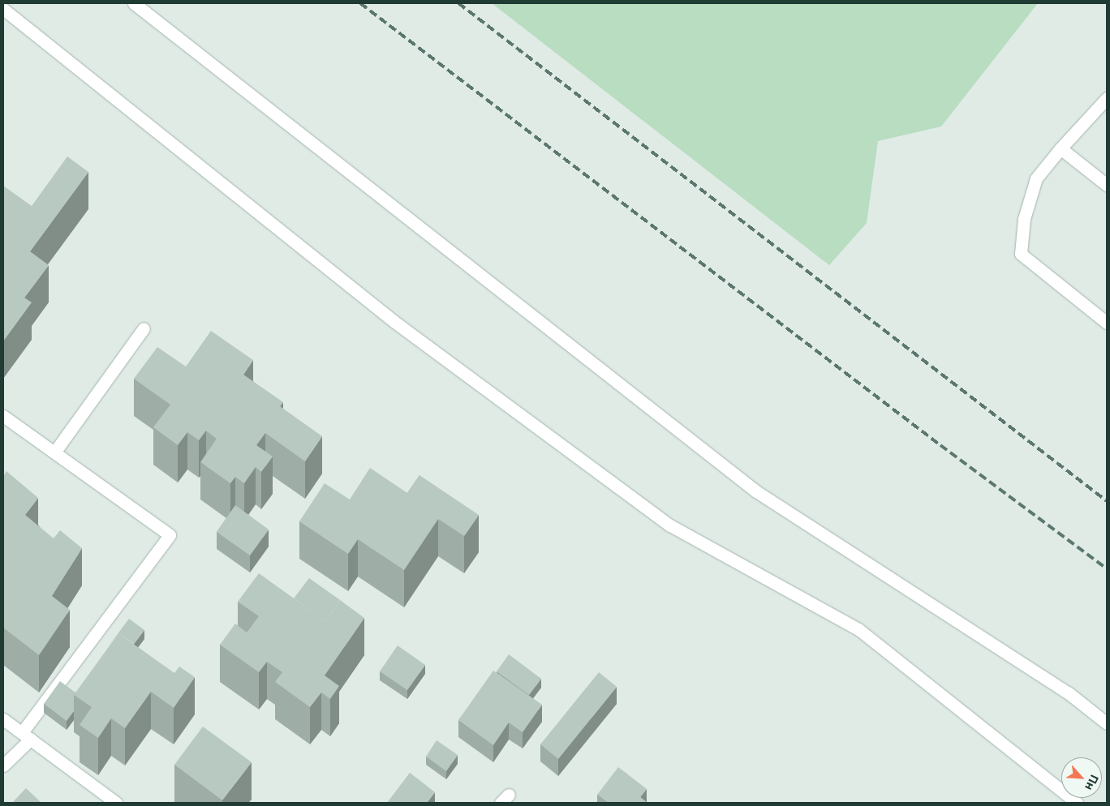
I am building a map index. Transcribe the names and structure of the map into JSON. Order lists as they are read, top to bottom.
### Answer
{
  "north": "bottom right"
}
